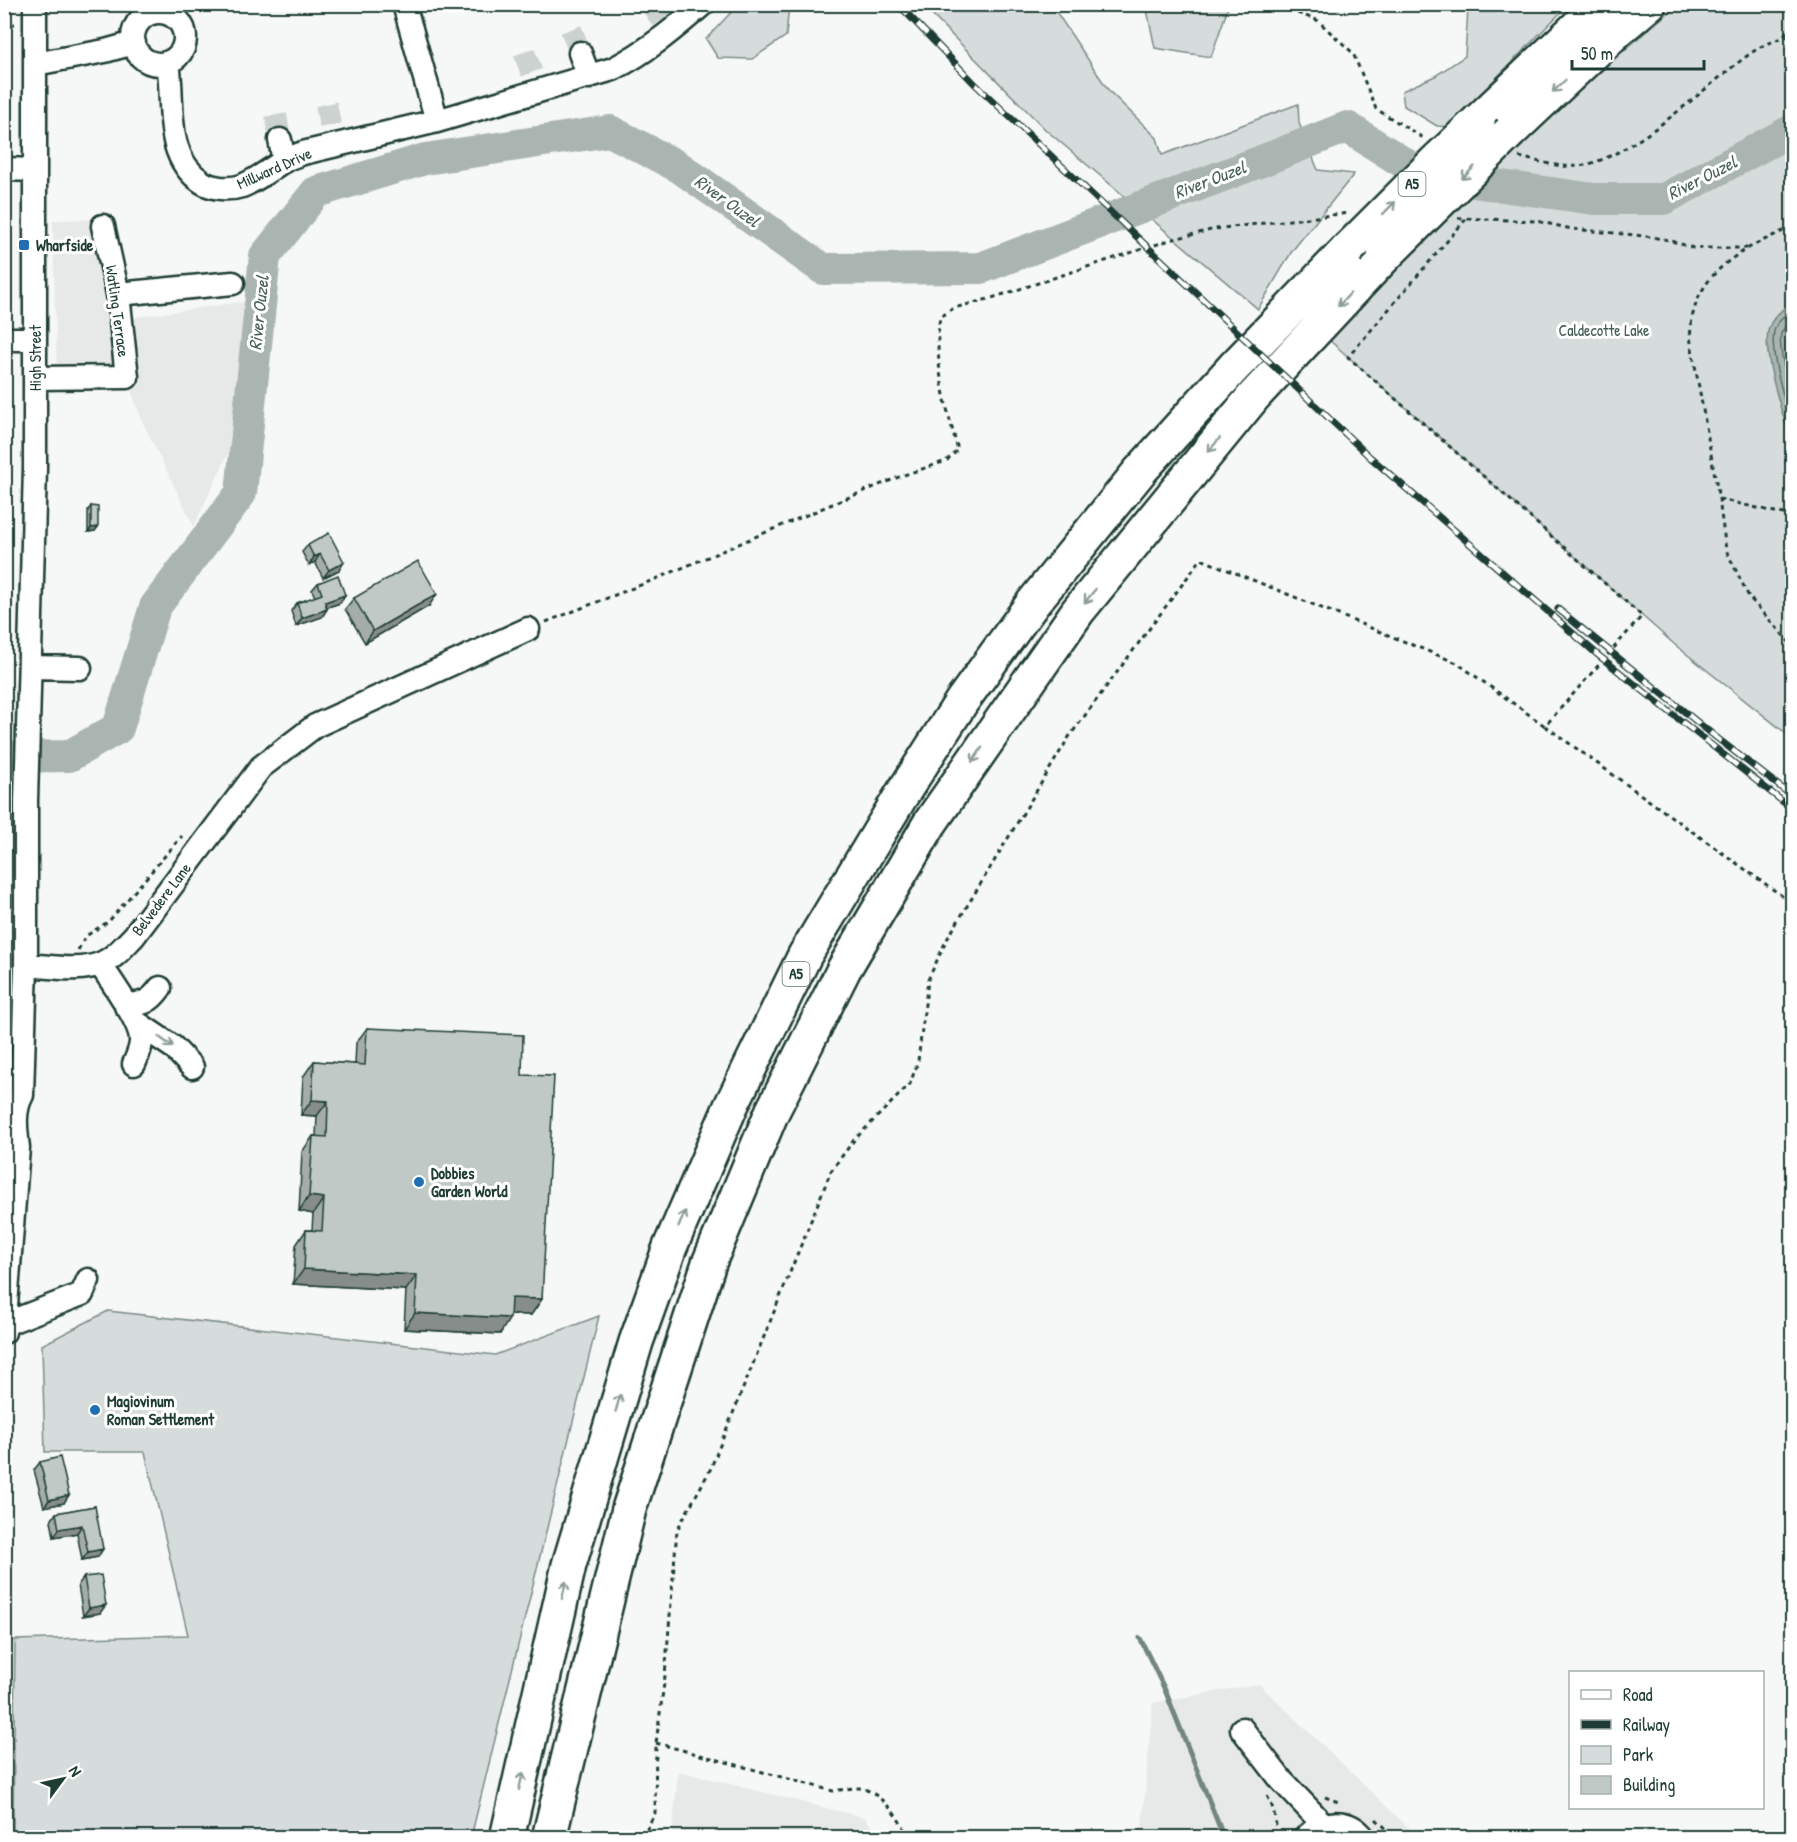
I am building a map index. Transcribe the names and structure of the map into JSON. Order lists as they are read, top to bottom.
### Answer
{
  "streets": {
    "highway": ["A5"],
    "street": [
      "Millward Drive",
      "Watling Terrace",
      "High Street",
      "Belvedere Lane"
    ]
  },
  "crossings": [
    ["Watling Terrace", "High Street"],
    ["High Street", "Belvedere Lane"]
  ],
  "water": ["River Ouzel"],
  "parks": ["Caldecotte Lake"],
  "places": {
    "transit": ["Wharfside"],
    "other": ["Dobbies Garden World", "Magiovinum Roman Settlement"]
  },
  "legend": [
    "Road",
    "Railway",
    "Park",
    "Building"
  ],
  "scale_bar": "50 m",
  "north": "top right"
}
